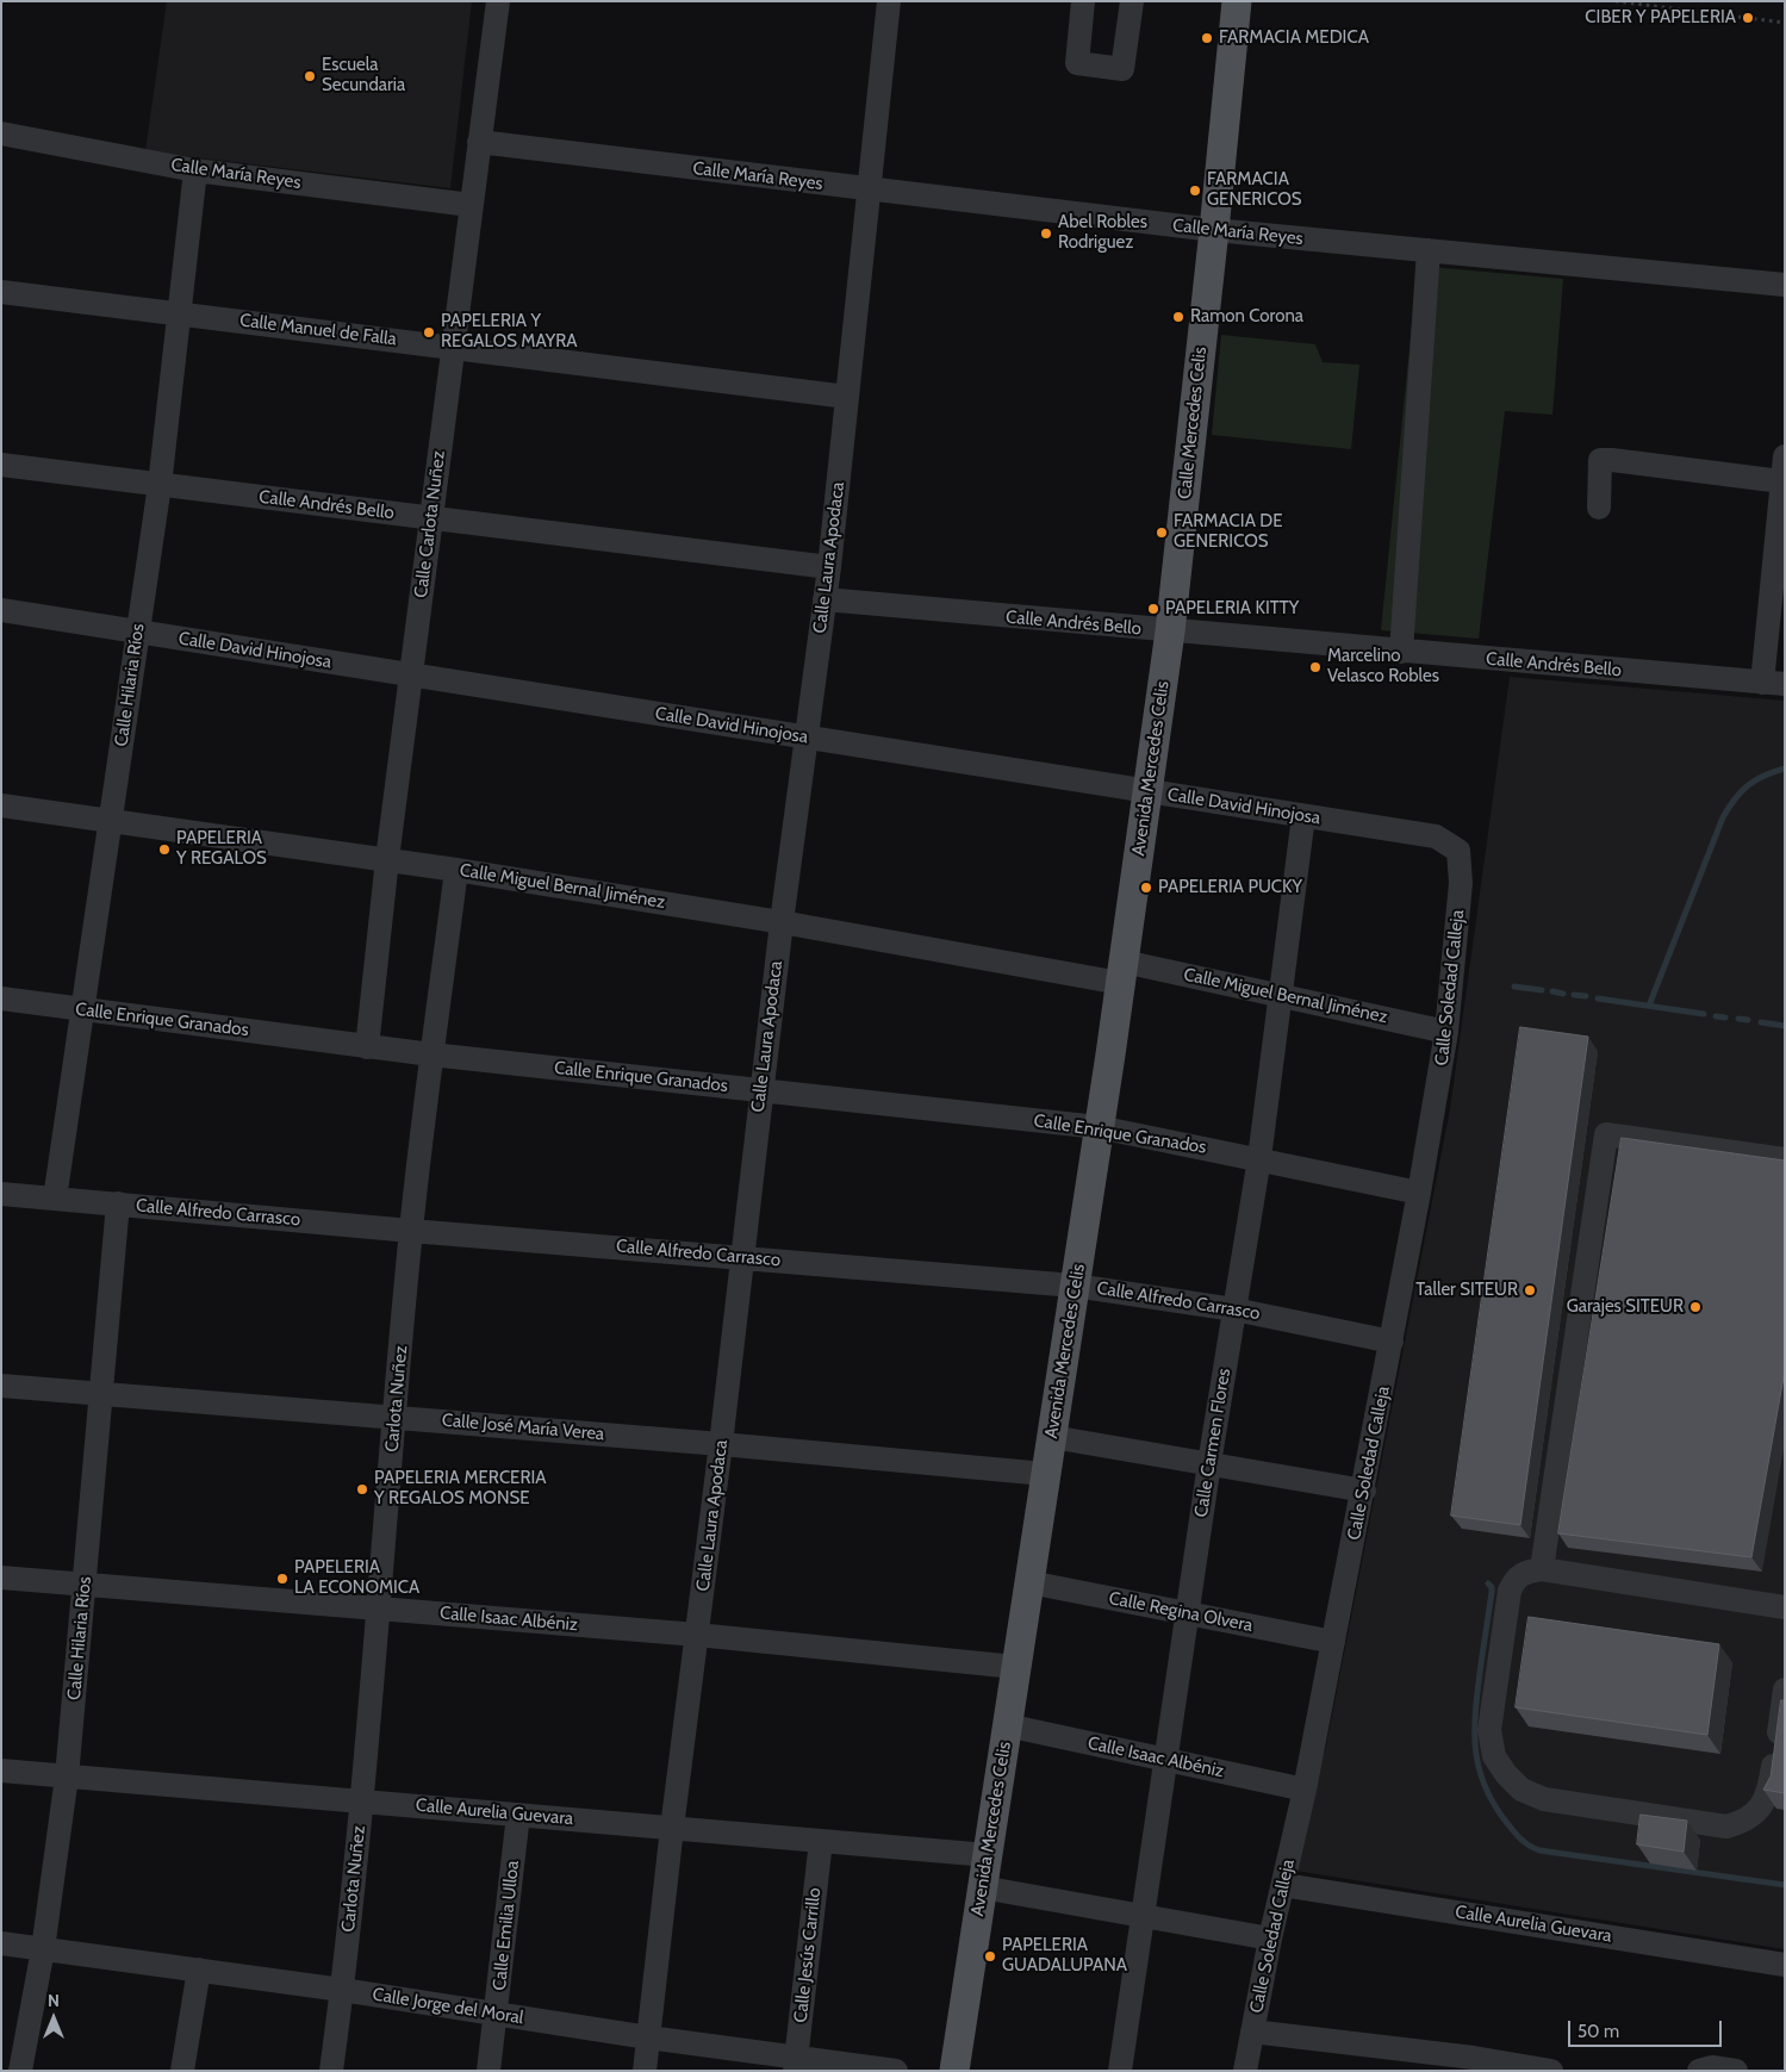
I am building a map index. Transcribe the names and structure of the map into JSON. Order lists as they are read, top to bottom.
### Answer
{
  "streets": {
    "main road": ["Calle Mercedes Celis", "Avenida Mercedes Celis"],
    "street": [
      "Calle María Reyes",
      "Calle Manuel de Falla",
      "Calle Andrés Bello",
      "Calle Carlota Nuñez",
      "Calle Laura Apodaca",
      "Calle David Hinojosa",
      "Calle Hilaria Ríos",
      "Calle Miguel Bernal Jiménez",
      "Calle Soledad Calleja",
      "Calle Enrique Granados",
      "Calle Alfredo Carrasco",
      "Carlota Nuñez",
      "Calle José María Verea",
      "Calle Carmen Flores",
      "Calle Regina Olvera",
      "Calle Isaac Albéniz",
      "Calle Aurelia Guevara",
      "Calle Emilia Ulloa",
      "Calle Jesús Carrillo",
      "Calle Jorge del Moral"
    ]
  },
  "crossings": [
    ["Calle María Reyes", "Calle Mercedes Celis"],
    ["Calle María Reyes", "Calle Carlota Nuñez"],
    ["Calle María Reyes", "Calle Laura Apodaca"],
    ["Calle María Reyes", "Calle Hilaria Ríos"],
    ["Calle Manuel de Falla", "Calle Carlota Nuñez"],
    ["Calle Manuel de Falla", "Calle Laura Apodaca"],
    ["Calle Manuel de Falla", "Calle Hilaria Ríos"],
    ["Calle Mercedes Celis", "Calle Andrés Bello"],
    ["Calle Mercedes Celis", "Avenida Mercedes Celis"],
    ["Calle Andrés Bello", "Calle Carlota Nuñez"],
    ["Calle Andrés Bello", "Calle Laura Apodaca"],
    ["Calle Andrés Bello", "Calle Hilaria Ríos"],
    ["Calle Andrés Bello", "Avenida Mercedes Celis"],
    ["Calle Carlota Nuñez", "Calle David Hinojosa"],
    ["Calle Carlota Nuñez", "Calle Miguel Bernal Jiménez"],
    ["Calle Carlota Nuñez", "Calle Enrique Granados"],
    ["Calle Laura Apodaca", "Calle David Hinojosa"],
    ["Calle Laura Apodaca", "Calle Miguel Bernal Jiménez"],
    ["Calle Laura Apodaca", "Calle Enrique Granados"],
    ["Calle Laura Apodaca", "Calle Alfredo Carrasco"],
    ["Calle Laura Apodaca", "Calle José María Verea"],
    ["Calle Laura Apodaca", "Calle Isaac Albéniz"],
    ["Calle Laura Apodaca", "Calle Aurelia Guevara"],
    ["Calle Laura Apodaca", "Calle Jorge del Moral"],
    ["Calle David Hinojosa", "Calle Hilaria Ríos"],
    ["Calle David Hinojosa", "Avenida Mercedes Celis"],
    ["Calle David Hinojosa", "Calle Soledad Calleja"],
    ["Calle David Hinojosa", "Calle Carmen Flores"],
    ["Calle Hilaria Ríos", "Calle Miguel Bernal Jiménez"],
    ["Calle Hilaria Ríos", "Calle Enrique Granados"],
    ["Calle Hilaria Ríos", "Calle Alfredo Carrasco"],
    ["Calle Hilaria Ríos", "Calle José María Verea"],
    ["Calle Hilaria Ríos", "Calle Isaac Albéniz"],
    ["Calle Hilaria Ríos", "Calle Aurelia Guevara"],
    ["Calle Hilaria Ríos", "Calle Jorge del Moral"],
    ["Avenida Mercedes Celis", "Calle Miguel Bernal Jiménez"],
    ["Avenida Mercedes Celis", "Calle Enrique Granados"],
    ["Avenida Mercedes Celis", "Calle Alfredo Carrasco"],
    ["Avenida Mercedes Celis", "Calle José María Verea"],
    ["Avenida Mercedes Celis", "Calle Regina Olvera"],
    ["Avenida Mercedes Celis", "Calle Isaac Albéniz"],
    ["Avenida Mercedes Celis", "Calle Aurelia Guevara"],
    ["Calle Miguel Bernal Jiménez", "Calle Soledad Calleja"],
    ["Calle Miguel Bernal Jiménez", "Carlota Nuñez"],
    ["Calle Miguel Bernal Jiménez", "Calle Carmen Flores"],
    ["Calle Soledad Calleja", "Calle Enrique Granados"],
    ["Calle Soledad Calleja", "Calle Alfredo Carrasco"],
    ["Calle Soledad Calleja", "Calle Regina Olvera"],
    ["Calle Soledad Calleja", "Calle Isaac Albéniz"],
    ["Calle Soledad Calleja", "Calle Aurelia Guevara"],
    ["Calle Enrique Granados", "Carlota Nuñez"],
    ["Calle Enrique Granados", "Calle Carmen Flores"],
    ["Calle Alfredo Carrasco", "Carlota Nuñez"],
    ["Calle Alfredo Carrasco", "Calle Carmen Flores"],
    ["Carlota Nuñez", "Calle José María Verea"],
    ["Carlota Nuñez", "Calle Isaac Albéniz"],
    ["Carlota Nuñez", "Calle Aurelia Guevara"],
    ["Carlota Nuñez", "Calle Jorge del Moral"],
    ["Calle Carmen Flores", "Calle Regina Olvera"],
    ["Calle Carmen Flores", "Calle Isaac Albéniz"],
    ["Calle Aurelia Guevara", "Calle Emilia Ulloa"],
    ["Calle Aurelia Guevara", "Calle Jesús Carrillo"],
    ["Calle Emilia Ulloa", "Calle Jorge del Moral"],
    ["Calle Jesús Carrillo", "Calle Jorge del Moral"]
  ],
  "places": [
    "CIBER Y PAPELERIA",
    "FARMACIA MEDICA",
    "Escuela Secundaria",
    "FARMACIA GENERICOS",
    "Abel Robles Rodriguez",
    "Ramon Corona",
    "PAPELERIA Y REGALOS MAYRA",
    "FARMACIA DE GENERICOS",
    "PAPELERIA KITTY",
    "Marcelino Velasco Robles",
    "PAPELERIA Y REGALOS",
    "PAPELERIA PUCKY",
    "Taller SITEUR",
    "Garajes SITEUR",
    "PAPELERIA MERCERIA Y REGALOS MONSE",
    "PAPELERIA LA ECONOMICA",
    "PAPELERIA GUADALUPANA"
  ],
  "scale_bar": "50 m",
  "north": "top"
}
